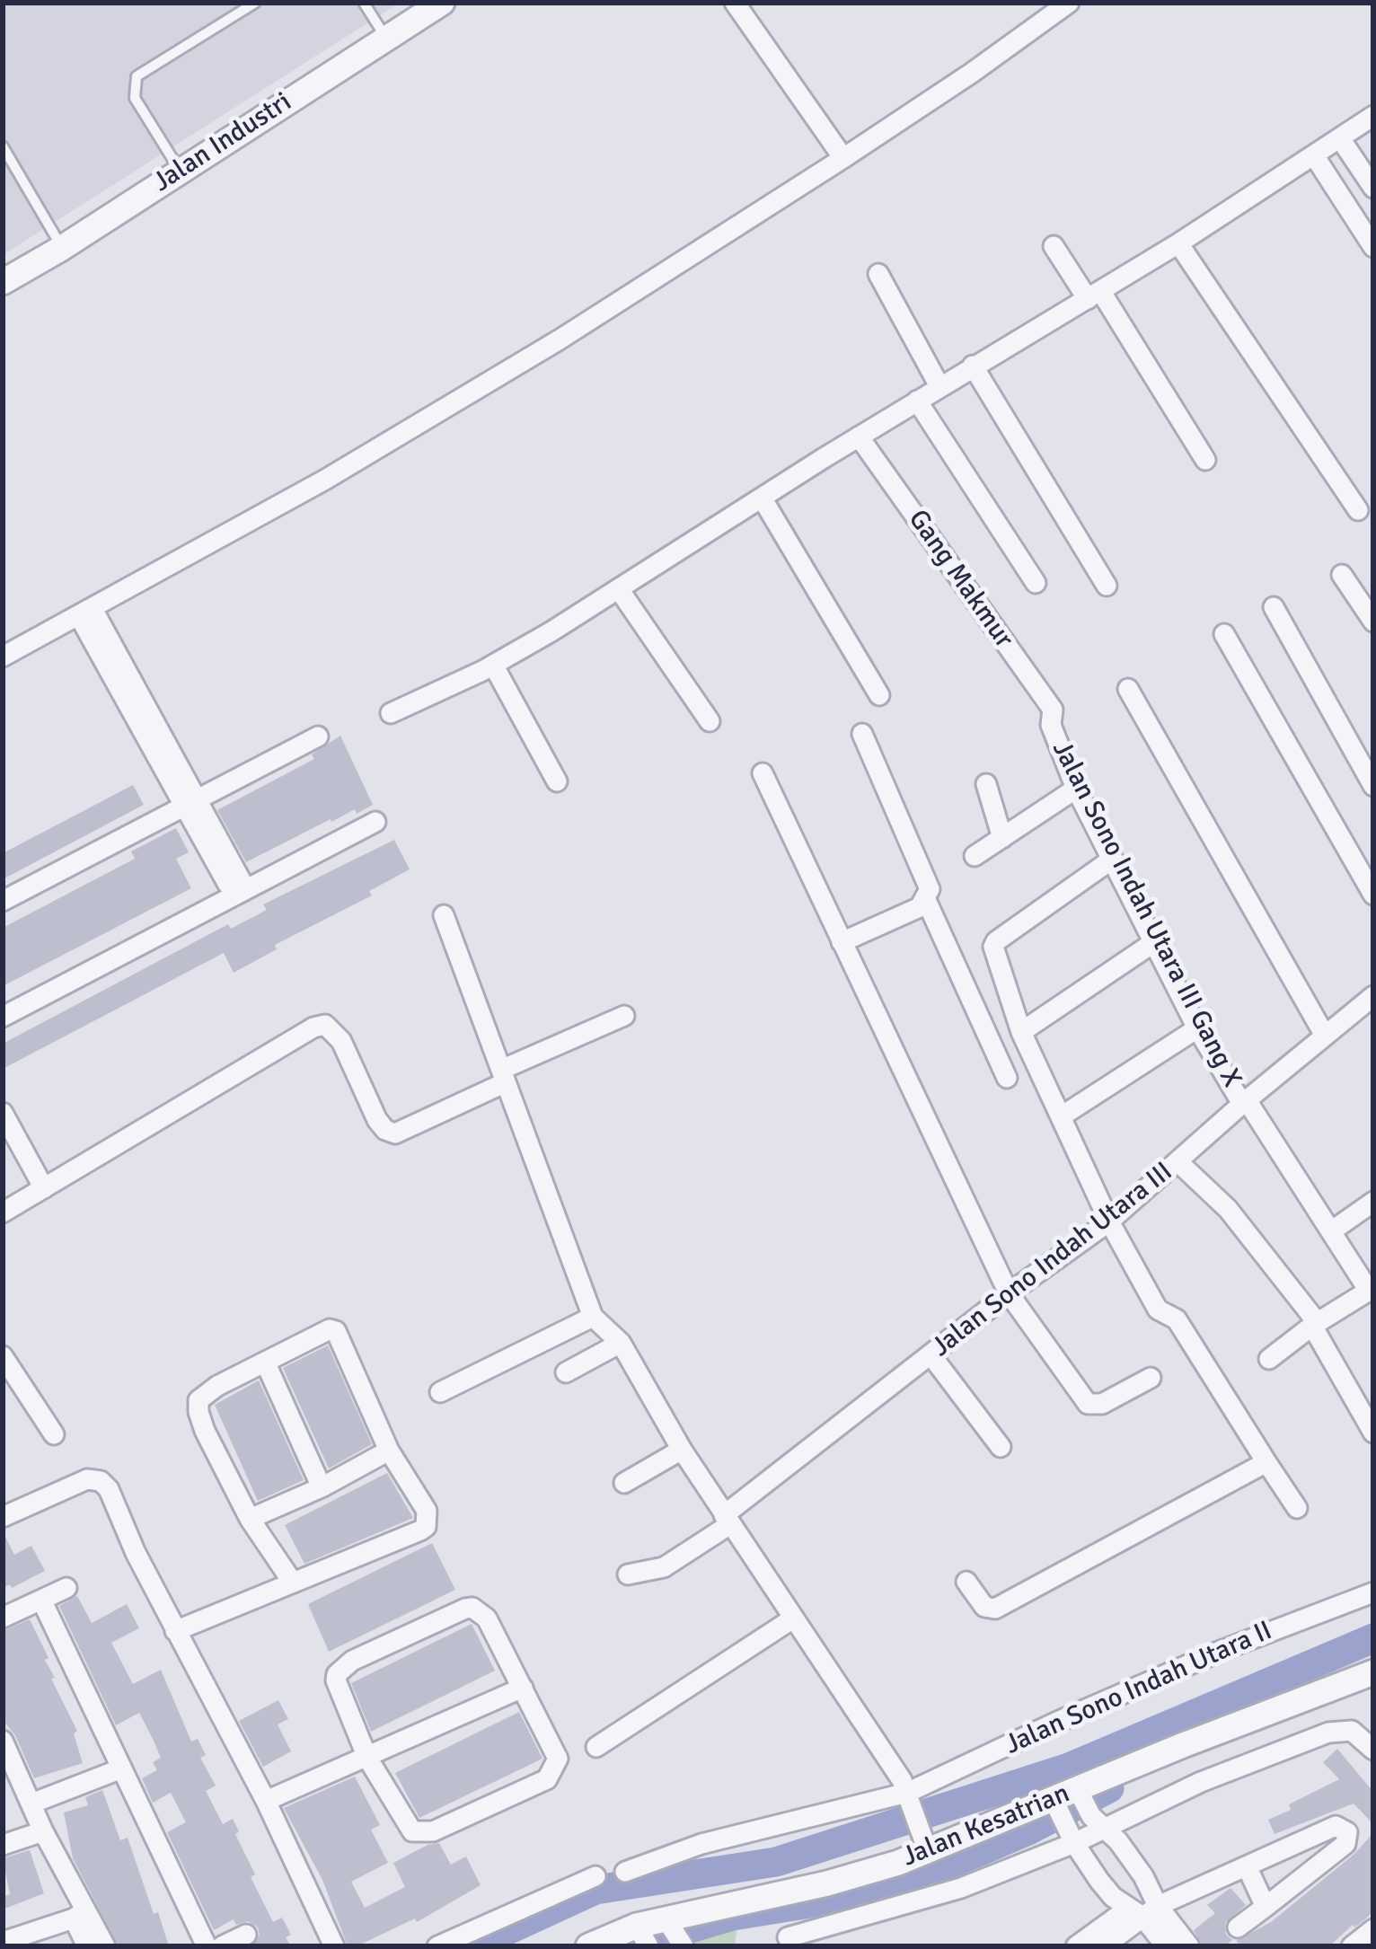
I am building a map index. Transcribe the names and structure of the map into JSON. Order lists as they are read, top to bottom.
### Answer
{
  "streets": {
    "street": [
      "Jalan Industri",
      "Gang Makmur",
      "Jalan Sono Indah Utara III Gang X",
      "Jalan Sono Indah Utara III",
      "Jalan Sono Indah Utara II",
      "Jalan Kesatrian"
    ]
  },
  "crossings": [
    ["Gang Makmur", "Jalan Sono Indah Utara III Gang X"],
    ["Jalan Sono Indah Utara III Gang X", "Jalan Sono Indah Utara III"]
  ]
}
